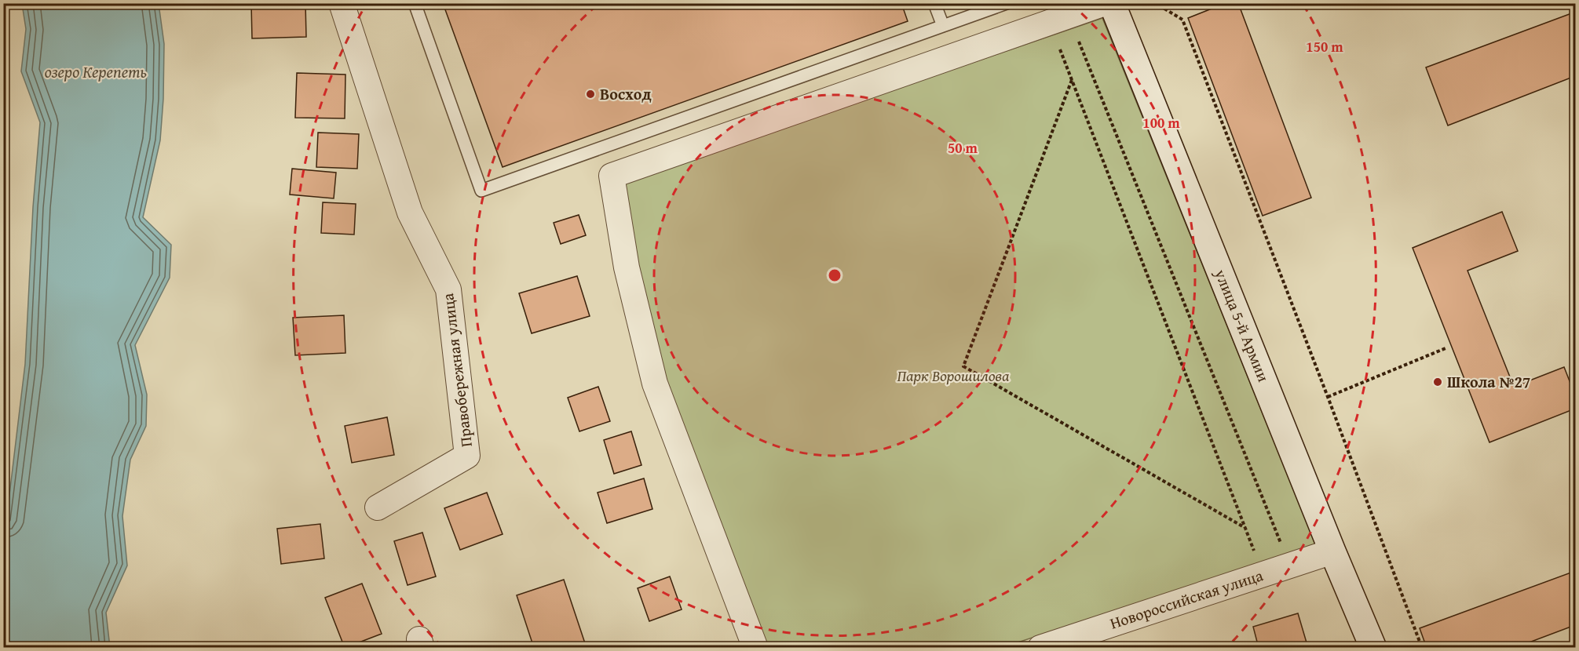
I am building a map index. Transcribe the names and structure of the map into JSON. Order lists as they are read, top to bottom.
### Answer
{
  "streets": {
    "main road": ["улица 5-й Армии"],
    "street": ["Правобережная улица", "Новороссийская улица"]
  },
  "crossings": [
    ["улица 5-й Армии", "Новороссийская улица"]
  ],
  "water": ["озеро Керепеть"],
  "parks": ["Парк Ворошилова"],
  "places": ["Восход", "Школа №27"],
  "rings": ["150 m", "100 m", "50 m"]
}
